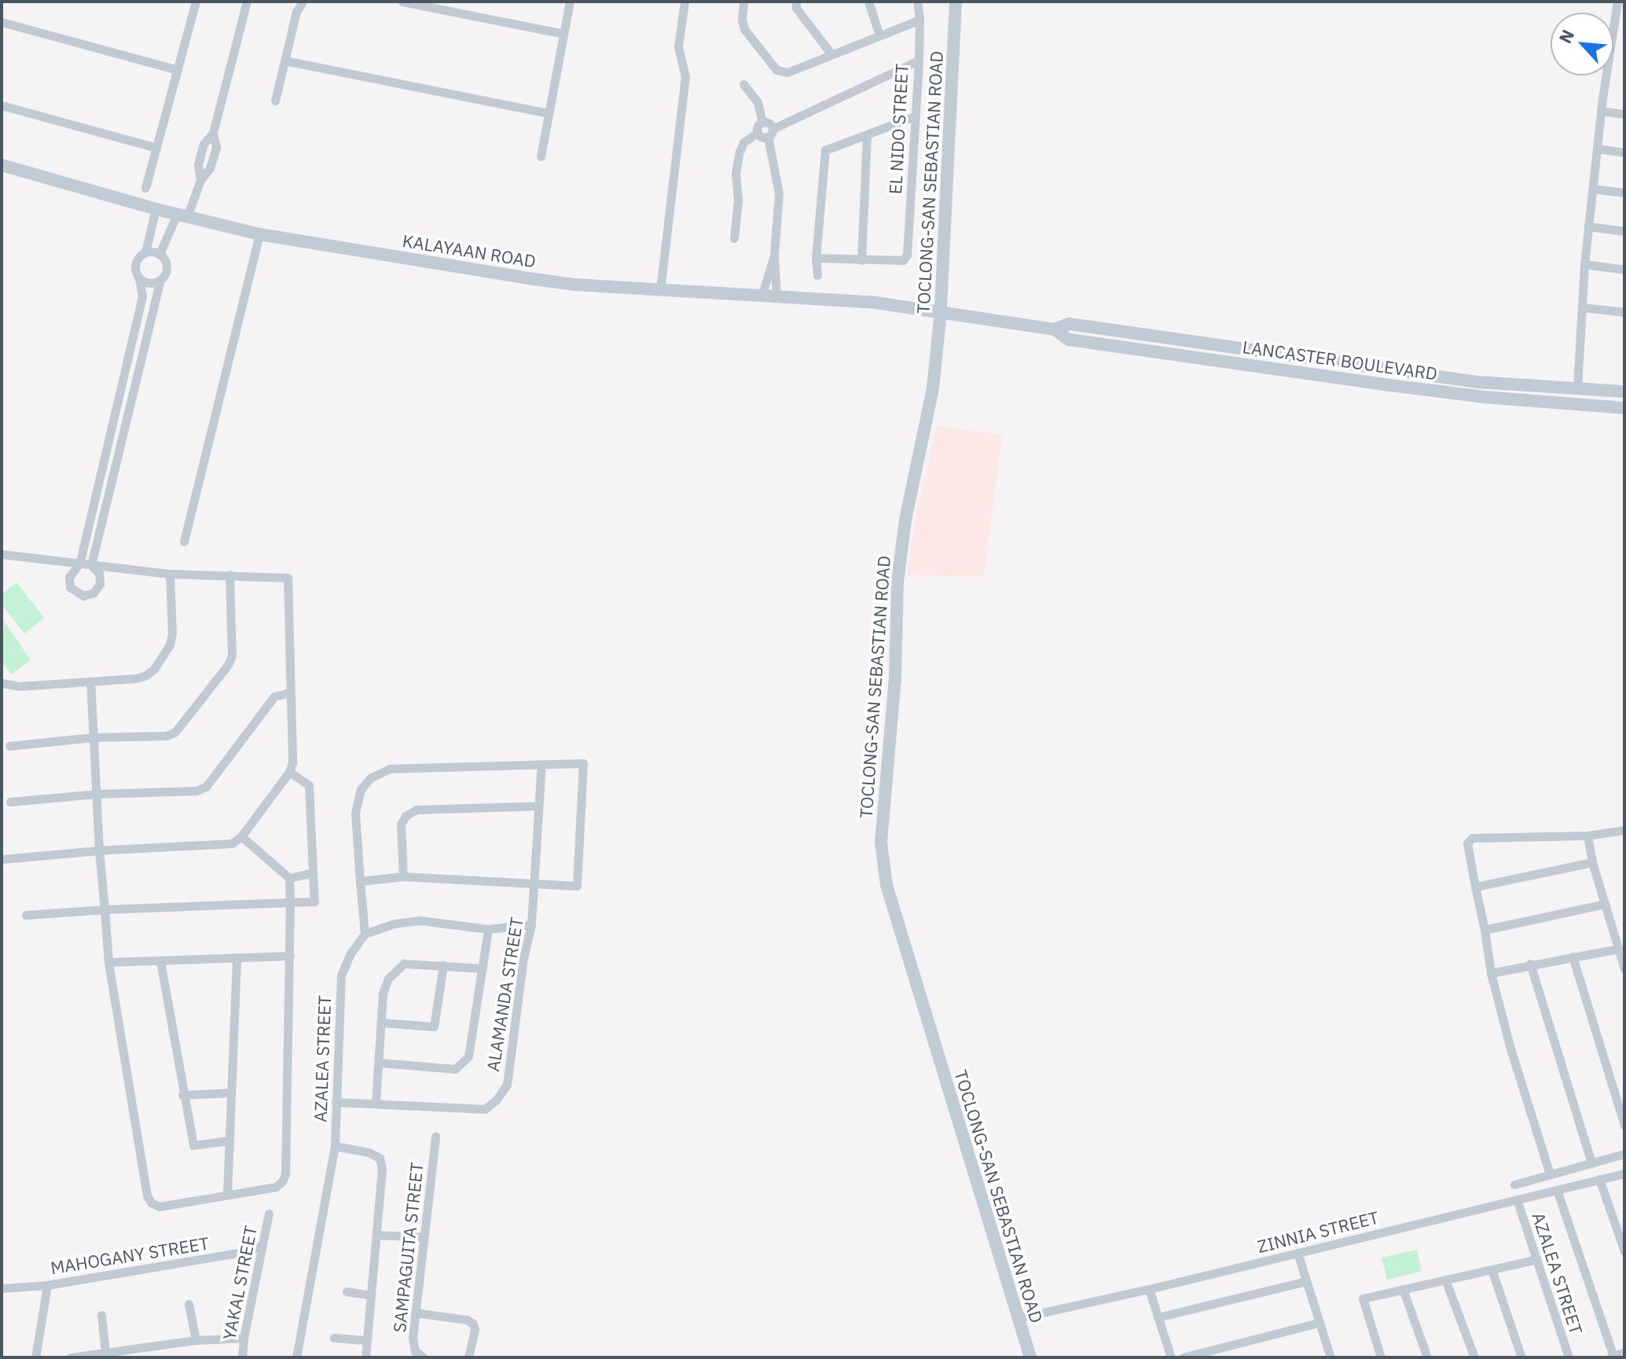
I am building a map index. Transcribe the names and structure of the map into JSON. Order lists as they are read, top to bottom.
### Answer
{
  "streets": {
    "main road": ["TOCLONG-SAN SEBASTIAN ROAD", "KALAYAAN ROAD", "LANCASTER BOULEVARD"],
    "street": [
      "EL NIDO STREET",
      "ALAMANDA STREET",
      "AZALEA STREET",
      "ZINNIA STREET",
      "SAMPAGUITA STREET",
      "MAHOGANY STREET",
      "YAKAL STREET"
    ]
  },
  "crossings": [
    ["TOCLONG-SAN SEBASTIAN ROAD", "KALAYAAN ROAD"],
    ["TOCLONG-SAN SEBASTIAN ROAD", "LANCASTER BOULEVARD"],
    ["TOCLONG-SAN SEBASTIAN ROAD", "ZINNIA STREET"],
    ["KALAYAAN ROAD", "LANCASTER BOULEVARD"],
    ["ALAMANDA STREET", "AZALEA STREET"],
    ["AZALEA STREET", "ZINNIA STREET"],
    ["MAHOGANY STREET", "YAKAL STREET"]
  ],
  "north": "top left"
}
